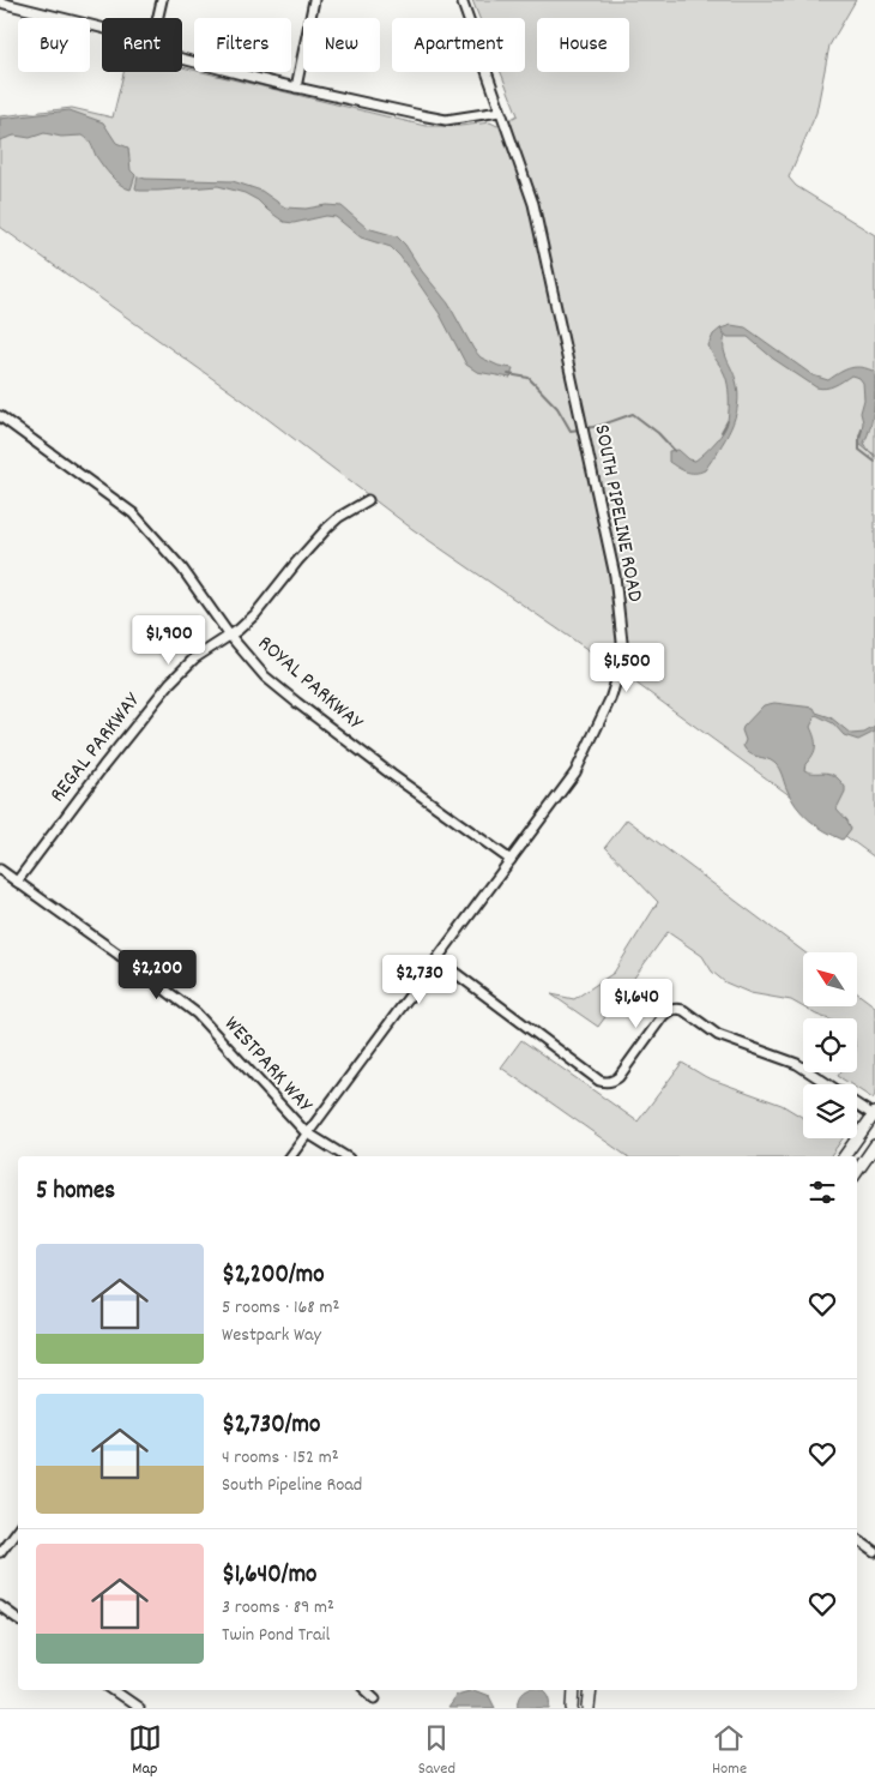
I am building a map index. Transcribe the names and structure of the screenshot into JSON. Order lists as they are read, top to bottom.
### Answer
{
  "streets": {
    "street": [
      "SOUTH PIPELINE ROAD",
      "ROYAL PARKWAY",
      "REGAL PARKWAY",
      "WESTPARK WAY"
    ]
  },
  "crossings": [
    ["SOUTH PIPELINE ROAD", "ROYAL PARKWAY"],
    ["SOUTH PIPELINE ROAD", "WESTPARK WAY"],
    ["ROYAL PARKWAY", "REGAL PARKWAY"],
    ["REGAL PARKWAY", "WESTPARK WAY"]
  ],
  "north": "top left",
  "page": {
    "chip": [
      "Buy",
      "Rent",
      "Filters",
      "New",
      "Apartment",
      "House"
    ],
    "price": [
      "$1,900",
      "$1,500",
      "$2,200",
      "$2,730",
      "$1,640"
    ],
    "heading": "5 homes",
    "list": [
      {
        "name": "$2,200/mo",
        "note": "5 rooms · 168 m² · Westpark Way"
      },
      {
        "name": "$2,730/mo",
        "note": "4 rooms · 152 m² · South Pipeline Road"
      },
      {
        "name": "$1,640/mo",
        "note": "3 rooms · 89 m² · Twin Pond Trail"
      }
    ],
    "tabs": ["Map", "Saved", "Home"]
  }
}
